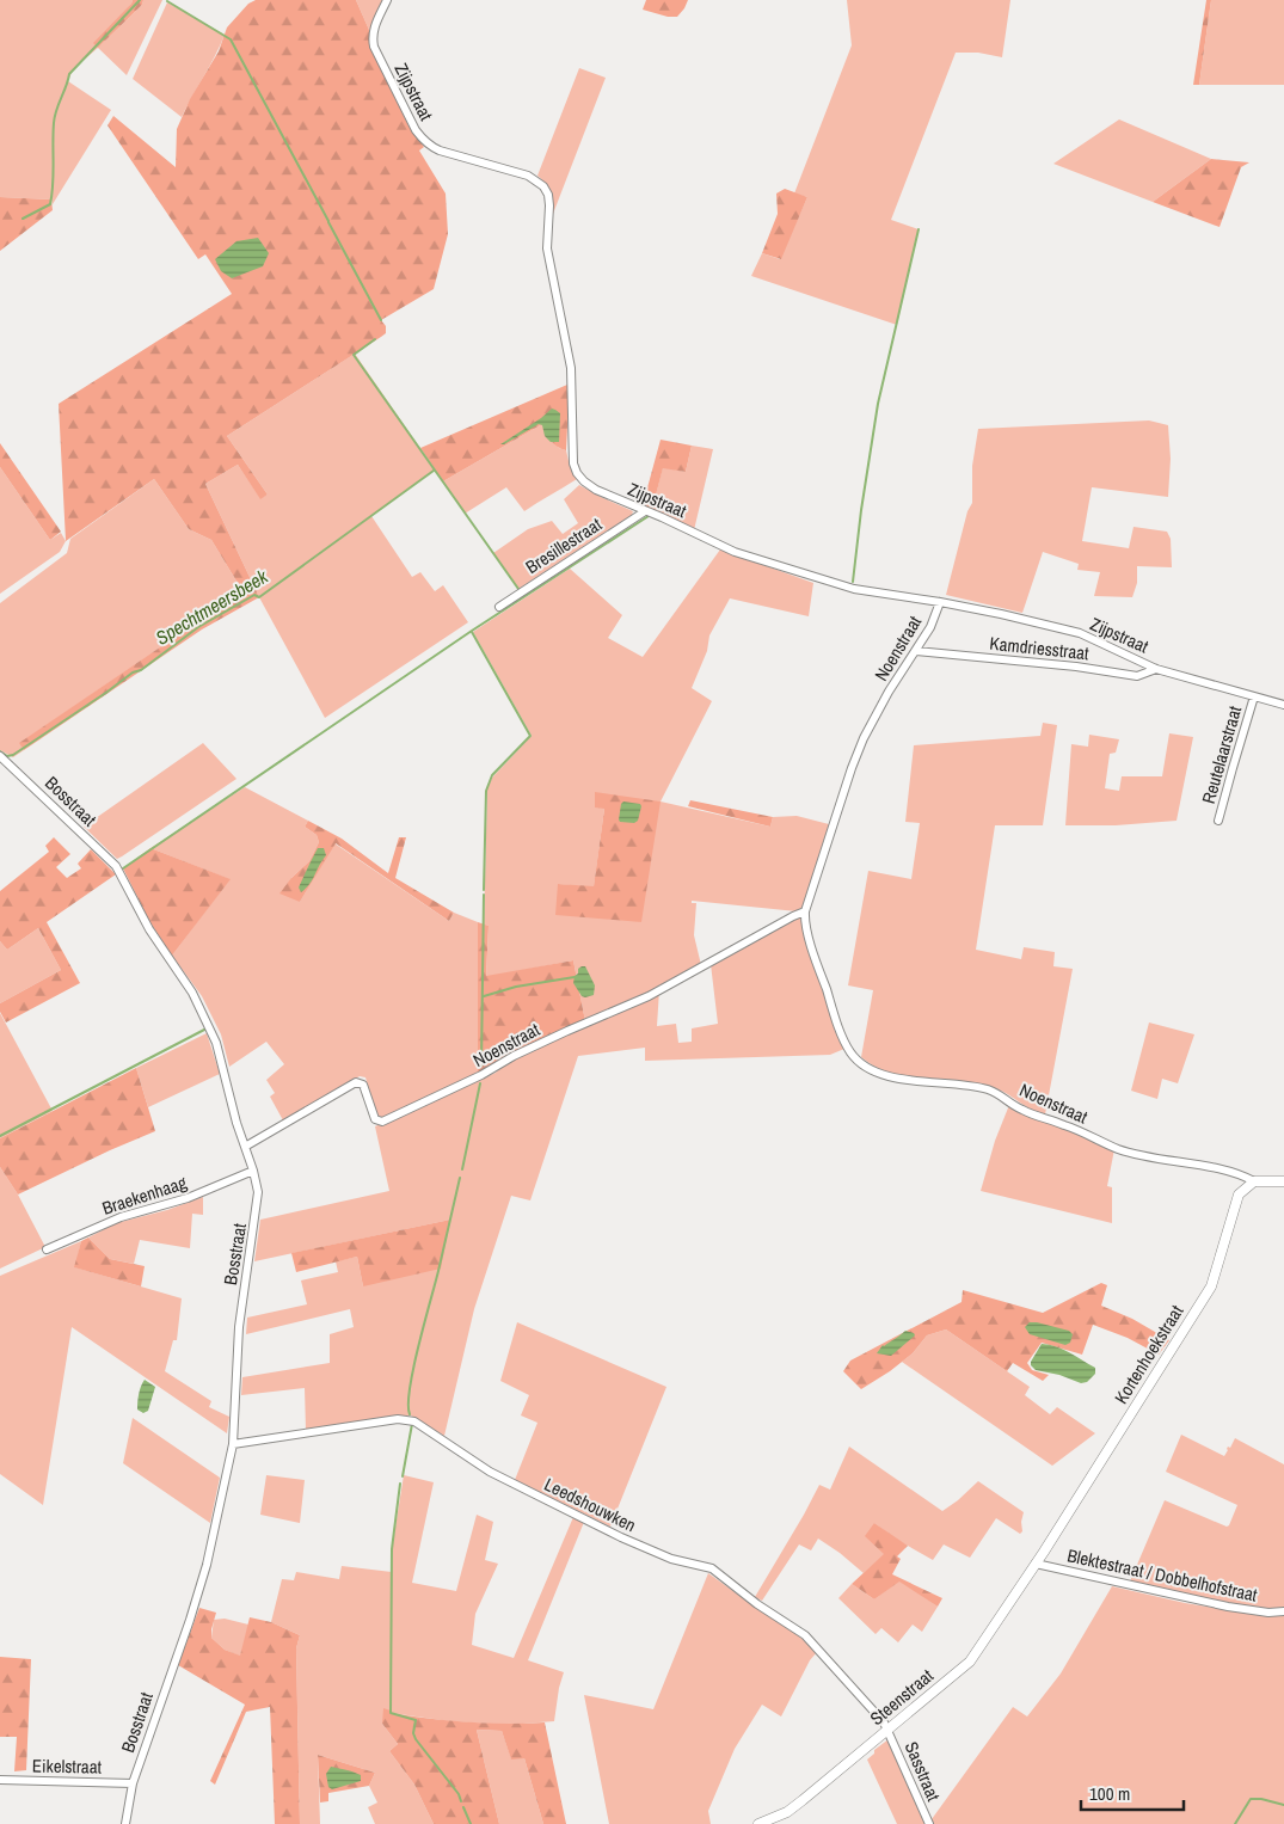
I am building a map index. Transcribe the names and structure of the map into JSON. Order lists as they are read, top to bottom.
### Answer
{
  "streets": {
    "street": [
      "Zijpstraat",
      "Bresillestraat",
      "Noenstraat",
      "Kamdriesstraat",
      "Reutelaarstraat",
      "Bosstraat",
      "Braekenhaag",
      "Kortenhoekstraat",
      "Leedshouwken",
      "Blektestraat / Dobbelhofstraat",
      "Steenstraat",
      "Eikelstraat",
      "Sasstraat"
    ]
  },
  "crossings": [
    ["Zijpstraat", "Bresillestraat"],
    ["Zijpstraat", "Noenstraat"],
    ["Zijpstraat", "Kamdriesstraat"],
    ["Zijpstraat", "Reutelaarstraat"],
    ["Noenstraat", "Kamdriesstraat"],
    ["Noenstraat", "Bosstraat"],
    ["Noenstraat", "Kortenhoekstraat"],
    ["Bosstraat", "Braekenhaag"],
    ["Bosstraat", "Leedshouwken"],
    ["Bosstraat", "Eikelstraat"],
    ["Kortenhoekstraat", "Blektestraat / Dobbelhofstraat"],
    ["Kortenhoekstraat", "Steenstraat"],
    ["Leedshouwken", "Steenstraat"],
    ["Leedshouwken", "Sasstraat"],
    ["Blektestraat / Dobbelhofstraat", "Steenstraat"],
    ["Steenstraat", "Sasstraat"]
  ],
  "water": ["Spechtmeersbeek"],
  "scale_bar": "100 m"
}
